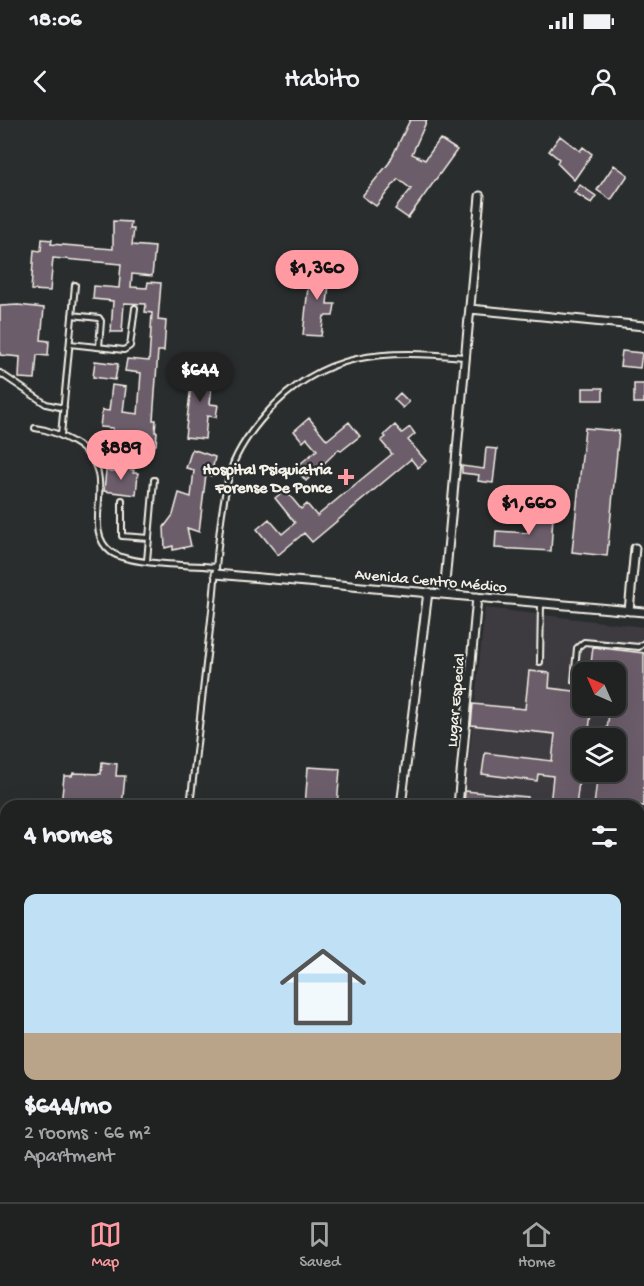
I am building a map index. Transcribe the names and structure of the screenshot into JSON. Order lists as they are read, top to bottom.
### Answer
{
  "streets": {
    "street": ["Avenida Centro Médico", "Lugar Especial"]
  },
  "crossings": [
    ["Avenida Centro Médico", "Lugar Especial"]
  ],
  "places": {
    "health": ["Hospital Psiquiatria Forense De Ponce"]
  },
  "north": "top left",
  "page": {
    "status": "18:06",
    "header": "Habito",
    "price": [
      "$1,360",
      "$644",
      "$889",
      "$1,660"
    ],
    "heading": "4 homes",
    "list": [
      {
        "name": "$644/mo",
        "note": "2 rooms · 66 m² · Apartment"
      }
    ],
    "tabs": ["Map", "Saved", "Home"]
  }
}
